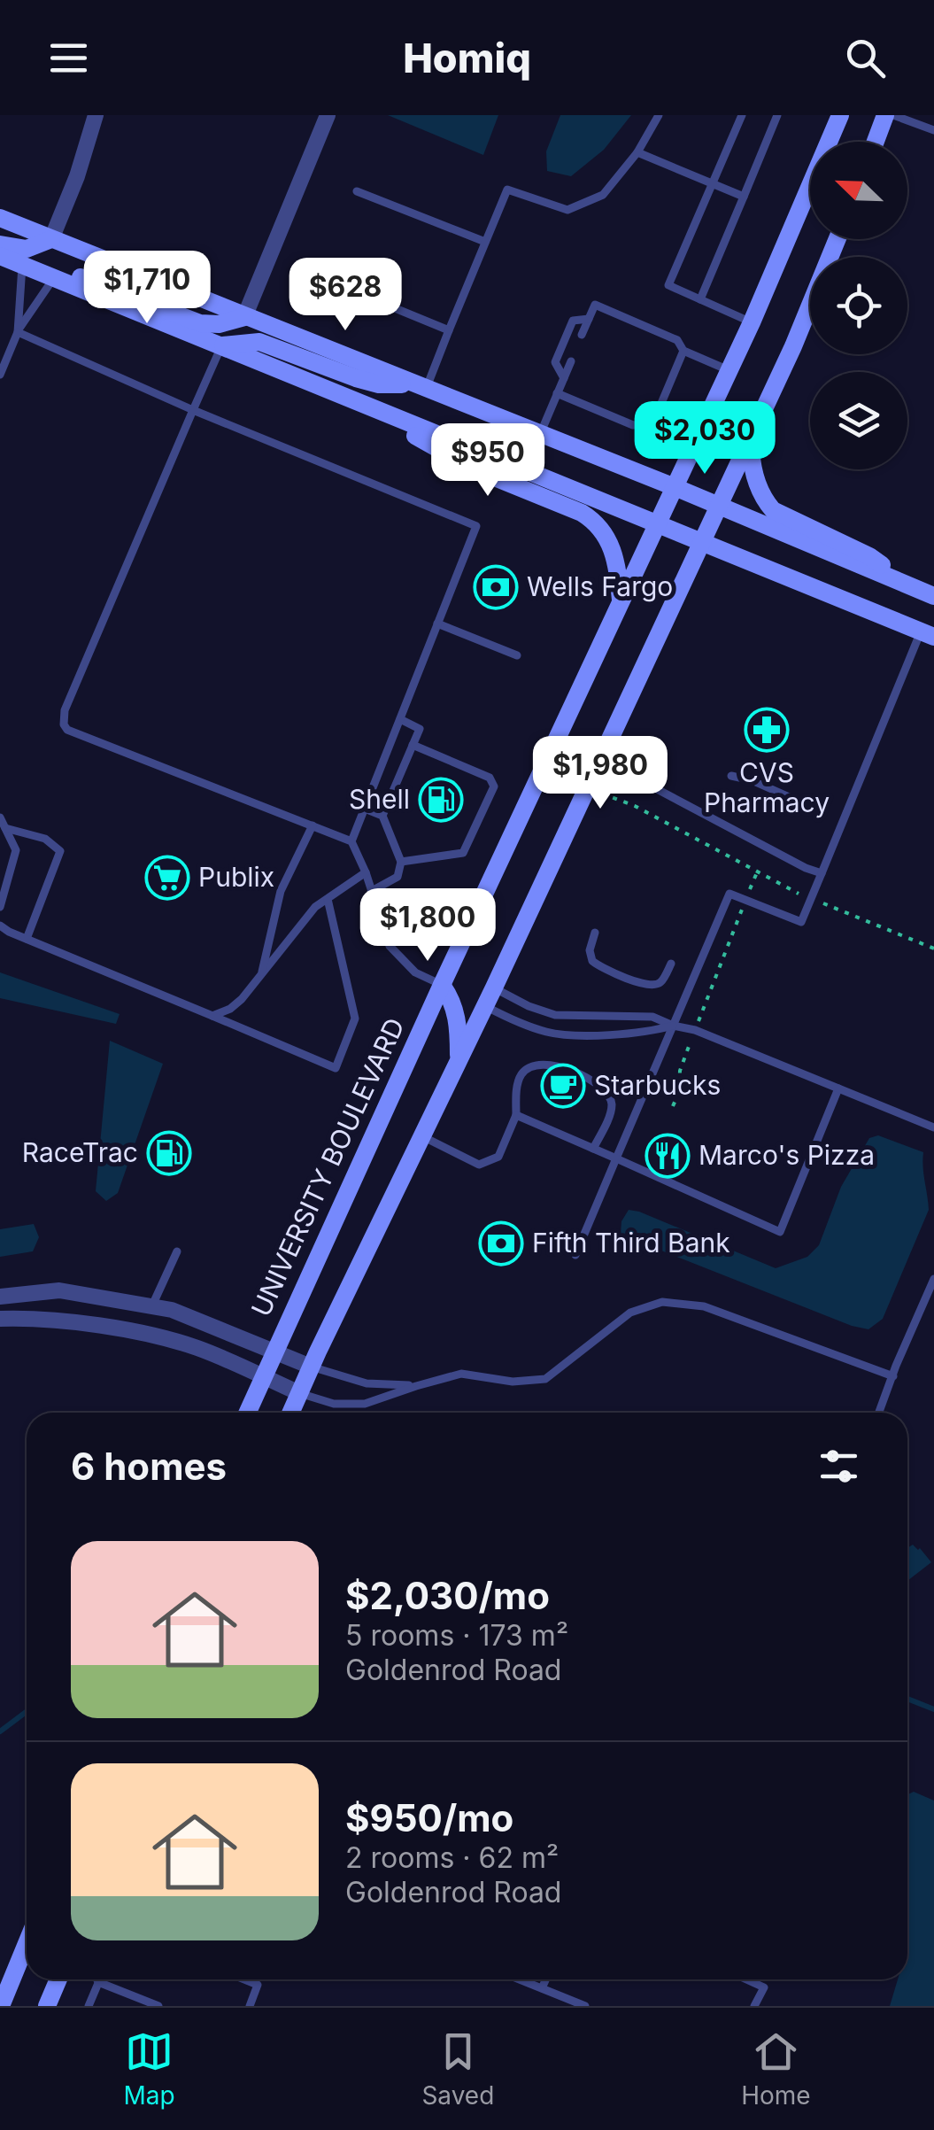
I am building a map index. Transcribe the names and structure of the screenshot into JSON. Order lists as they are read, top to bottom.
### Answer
{
  "streets": {
    "main road": ["UNIVERSITY BOULEVARD"]
  },
  "places": {
    "bank": ["Wells Fargo", "Fifth Third Bank"],
    "pharmacy": ["CVS Pharmacy"],
    "fuel station": ["Shell", "RaceTrac"],
    "supermarket": ["Publix"],
    "cafe": ["Starbucks"],
    "restaurant": ["Marco's Pizza"]
  },
  "north": "top left",
  "page": {
    "header": "Homiq",
    "price": [
      "$1,710",
      "$628",
      "$2,030",
      "$950",
      "$1,980",
      "$1,800"
    ],
    "heading": "6 homes",
    "list": [
      {
        "name": "$2,030/mo",
        "note": "5 rooms · 173 m² · Goldenrod Road"
      },
      {
        "name": "$950/mo",
        "note": "2 rooms · 62 m² · Goldenrod Road"
      }
    ],
    "tabs": ["Map", "Saved", "Home"]
  }
}
